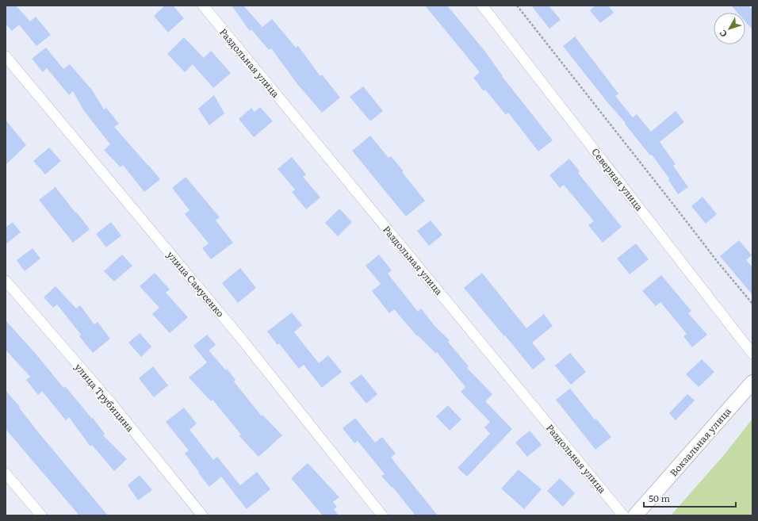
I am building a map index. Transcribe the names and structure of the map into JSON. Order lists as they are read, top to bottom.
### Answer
{
  "streets": {
    "main road": ["Вокзальная улица"],
    "street": [
      "Раздольная улица",
      "Северная улица",
      "улица Самусенко",
      "улица Трубицина"
    ]
  },
  "scale_bar": "50 m",
  "north": "bottom left"
}
